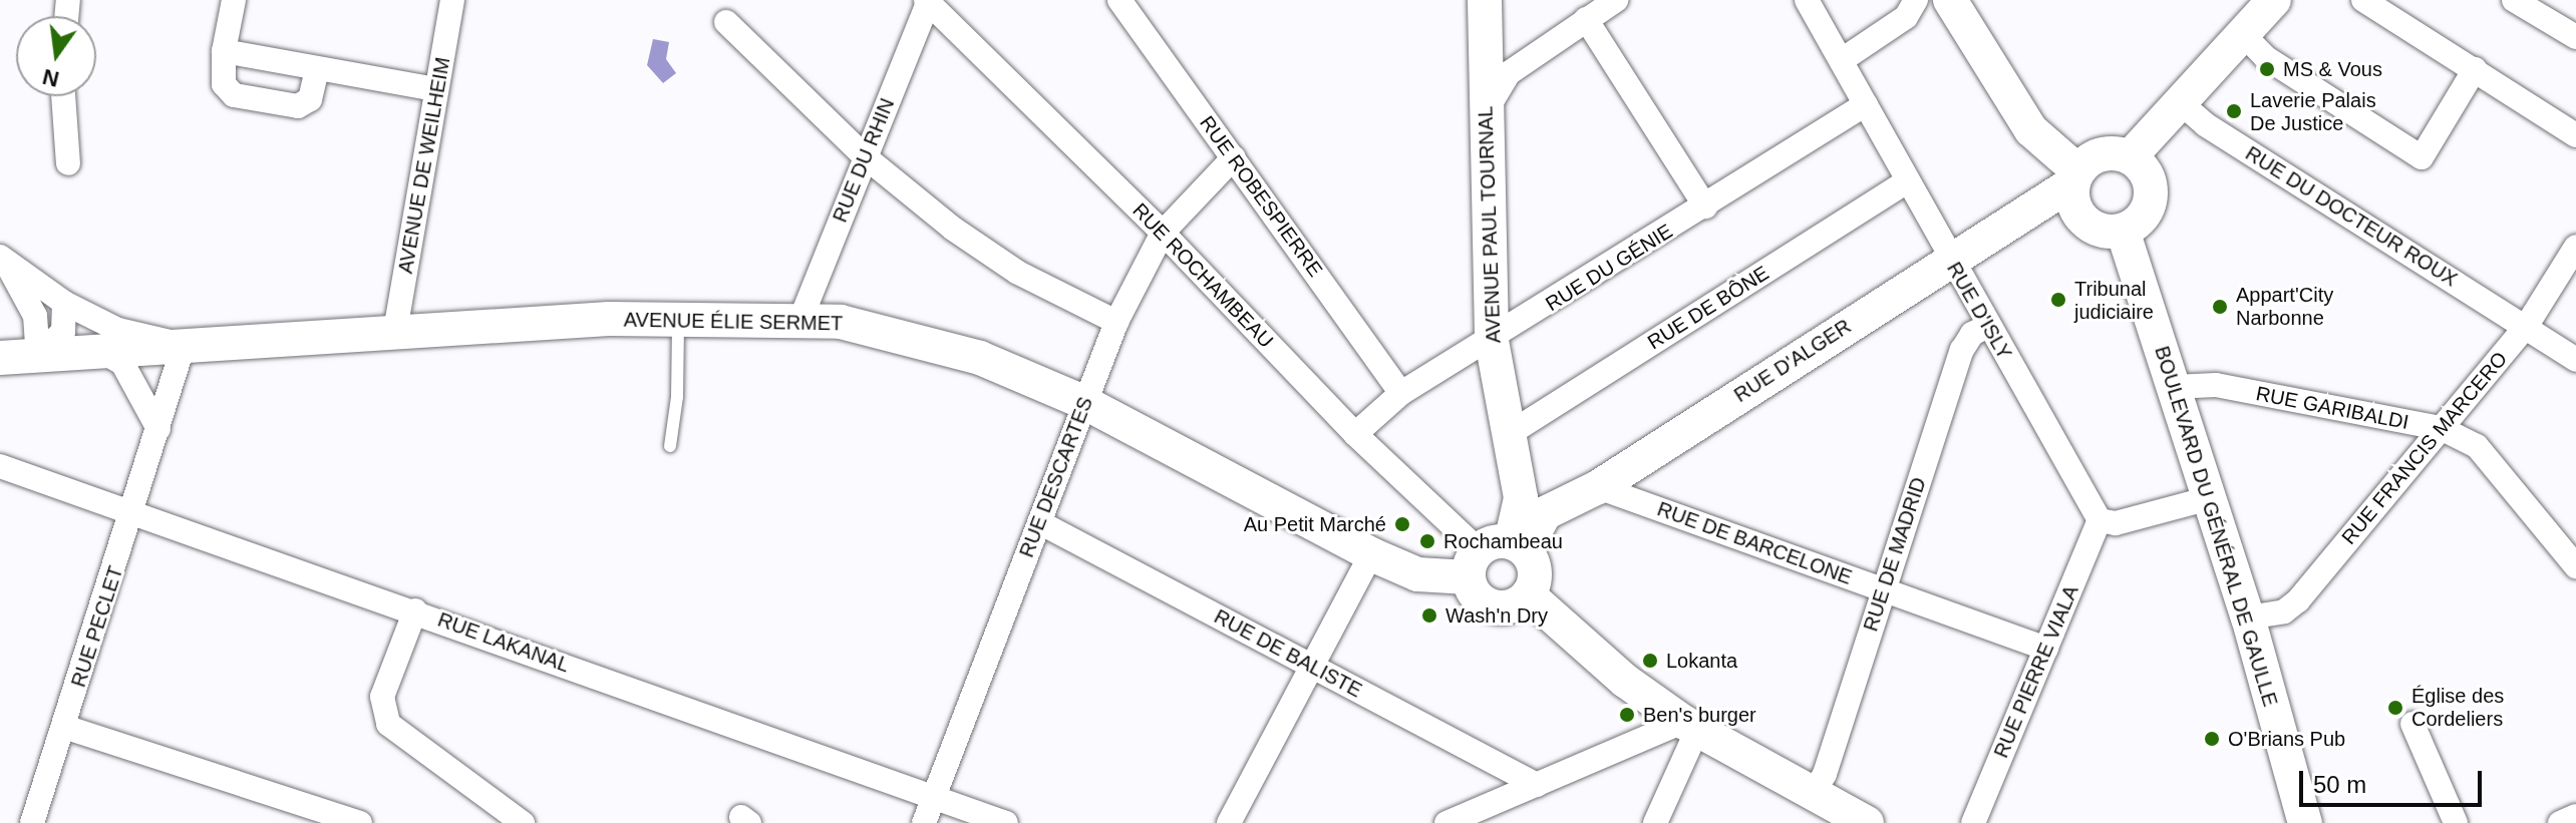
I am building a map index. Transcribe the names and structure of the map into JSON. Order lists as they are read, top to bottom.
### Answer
{
  "streets": {
    "main road": [
      "AVENUE PAUL TOURNAL",
      "AVENUE ÉLIE SERMET",
      "RUE D'ALGER",
      "BOULEVARD DU GÉNÉRAL DE GAULLE"
    ],
    "street": [
      "RUE DU RHIN",
      "AVENUE DE WEILHEIM",
      "RUE ROBESPIERRE",
      "RUE DU DOCTEUR ROUX",
      "RUE DU GÉNIE",
      "RUE ROCHAMBEAU",
      "RUE DE BÔNE",
      "RUE D'ISLY",
      "RUE GARIBALDI",
      "RUE FRANCIS MARCERO",
      "RUE DESCARTES",
      "RUE DE BARCELONE",
      "RUE DE MADRID",
      "RUE PECLET",
      "RUE LAKANAL",
      "RUE DE BALISTE",
      "RUE PIERRE VIALA"
    ]
  },
  "crossings": [
    ["RUE DU RHIN", "RUE ROCHAMBEAU"],
    ["RUE DU RHIN", "AVENUE ÉLIE SERMET"],
    ["AVENUE DE WEILHEIM", "AVENUE ÉLIE SERMET"],
    ["RUE ROBESPIERRE", "RUE DU GÉNIE"],
    ["RUE ROBESPIERRE", "RUE DESCARTES"],
    ["RUE DU DOCTEUR ROUX", "RUE FRANCIS MARCERO"],
    ["AVENUE PAUL TOURNAL", "RUE DU GÉNIE"],
    ["AVENUE PAUL TOURNAL", "RUE ROCHAMBEAU"],
    ["AVENUE PAUL TOURNAL", "RUE DE BÔNE"],
    ["AVENUE PAUL TOURNAL", "AVENUE ÉLIE SERMET"],
    ["AVENUE PAUL TOURNAL", "RUE D'ALGER"],
    ["RUE DU GÉNIE", "RUE ROCHAMBEAU"],
    ["RUE DU GÉNIE", "RUE D'ISLY"],
    ["RUE ROCHAMBEAU", "AVENUE ÉLIE SERMET"],
    ["RUE ROCHAMBEAU", "RUE D'ALGER"],
    ["RUE ROCHAMBEAU", "RUE DESCARTES"],
    ["RUE DE BÔNE", "RUE D'ISLY"],
    ["RUE D'ISLY", "RUE D'ALGER"],
    ["RUE D'ISLY", "RUE DE MADRID"],
    ["RUE D'ISLY", "RUE PIERRE VIALA"],
    ["AVENUE ÉLIE SERMET", "RUE D'ALGER"],
    ["AVENUE ÉLIE SERMET", "RUE DESCARTES"],
    ["AVENUE ÉLIE SERMET", "RUE PECLET"],
    ["RUE D'ALGER", "BOULEVARD DU GÉNÉRAL DE GAULLE"],
    ["RUE D'ALGER", "RUE DE BARCELONE"],
    ["RUE GARIBALDI", "RUE FRANCIS MARCERO"],
    ["RUE GARIBALDI", "BOULEVARD DU GÉNÉRAL DE GAULLE"],
    ["RUE FRANCIS MARCERO", "BOULEVARD DU GÉNÉRAL DE GAULLE"],
    ["RUE DESCARTES", "RUE LAKANAL"],
    ["RUE DESCARTES", "RUE DE BALISTE"],
    ["RUE DE BARCELONE", "RUE DE MADRID"],
    ["RUE DE BARCELONE", "RUE PIERRE VIALA"],
    ["RUE PECLET", "RUE LAKANAL"]
  ],
  "places": [
    "MS & Vous",
    "Laverie Palais De Justice",
    "Tribunal judiciaire",
    "Appart'City Narbonne",
    "Au Petit Marché",
    "Rochambeau",
    "Wash'n Dry",
    "Lokanta",
    "Église des Cordeliers",
    "Ben's burger",
    "O'Brians Pub"
  ],
  "scale_bar": "50 m",
  "north": "bottom"
}
